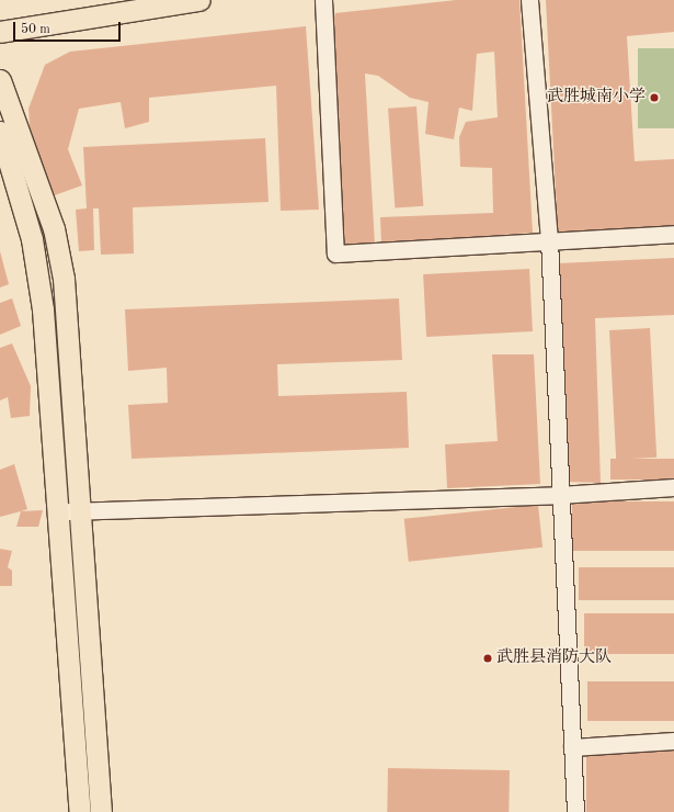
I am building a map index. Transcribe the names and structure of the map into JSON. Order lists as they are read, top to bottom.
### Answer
{
  "places": ["武胜城南小学", "武胜县消防大队"],
  "scale_bar": "50 m"
}
